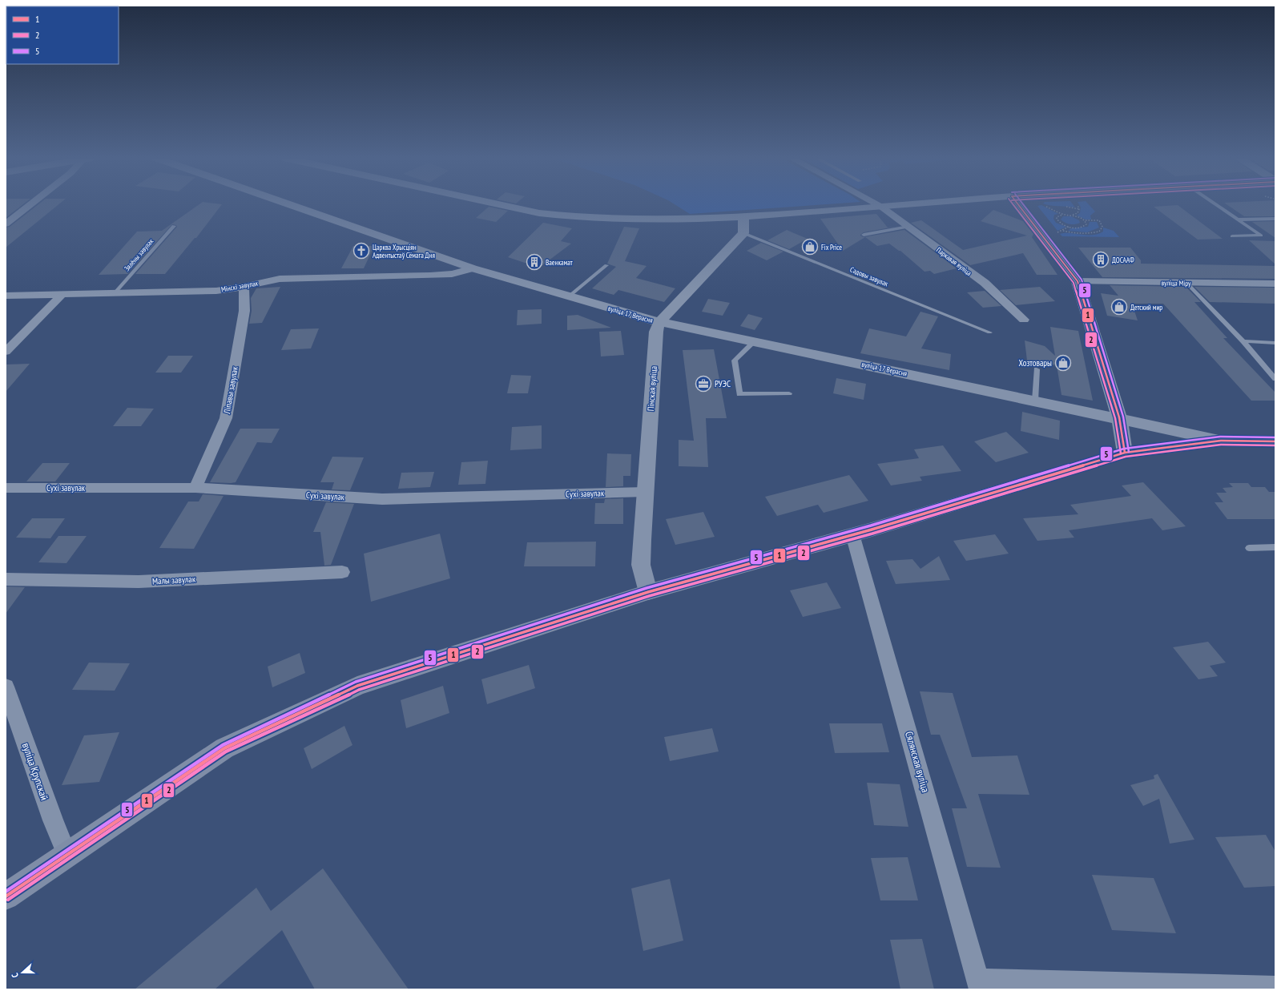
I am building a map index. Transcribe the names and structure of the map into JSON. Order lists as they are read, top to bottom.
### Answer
{
  "streets": {
    "street": [
      "Паркавая вуліца",
      "вуліца Міру",
      "Мінскі завулак",
      "вуліца 17 Верасня",
      "Пінская вуліца",
      "Ліпавы завулак",
      "Сухі завулак",
      "Малы завулак",
      "Сялянская вуліца",
      "вуліца Крупскай"
    ],
    "lane": ["Зялёны завулак", "Садовы завулак"]
  },
  "crossings": [
    ["Зялёны завулак", "Мінскі завулак"],
    ["Мінскі завулак", "вуліца 17 Верасня"],
    ["Мінскі завулак", "Ліпавы завулак"],
    ["вуліца 17 Верасня", "Пінская вуліца"],
    ["Пінская вуліца", "Сухі завулак"],
    ["Ліпавы завулак", "Сухі завулак"]
  ],
  "places": {
    "shop": ["Fix Price", "Детский мир", "Хозтовары"],
    "church": ["Царква Хрысціян Адвентыстаў Сёмага Дня"],
    "building": ["ДОСААФ", "Ваенкамат"],
    "office": ["РУЭС"]
  },
  "lines": ["transit line 1", "transit line 2", "transit line 5"],
  "legend": ["1", "2", "5"],
  "north": "left"
}
